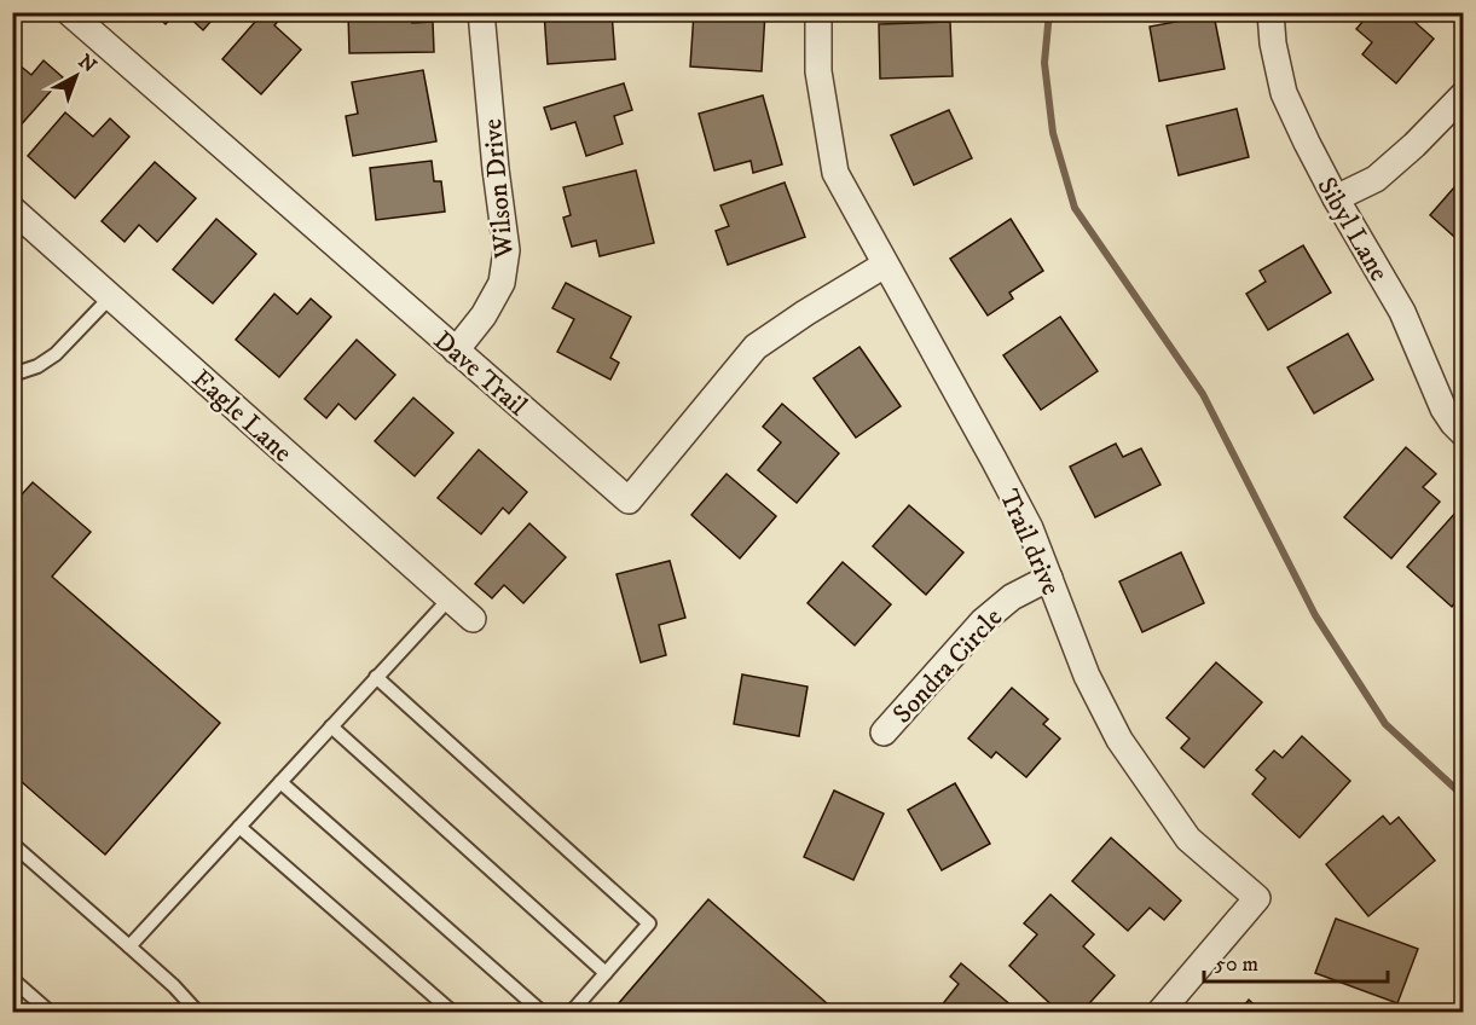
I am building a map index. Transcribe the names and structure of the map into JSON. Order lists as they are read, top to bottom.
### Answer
{
  "streets": {
    "street": [
      "Wilson Drive",
      "Sibyl Lane",
      "Dave Trail",
      "Eagle Lane",
      "Trail drive",
      "Sondra Circle"
    ]
  },
  "crossings": [
    ["Wilson Drive", "Dave Trail"],
    ["Dave Trail", "Trail drive"],
    ["Trail drive", "Sondra Circle"]
  ],
  "scale_bar": "50 m",
  "north": "top right"
}
